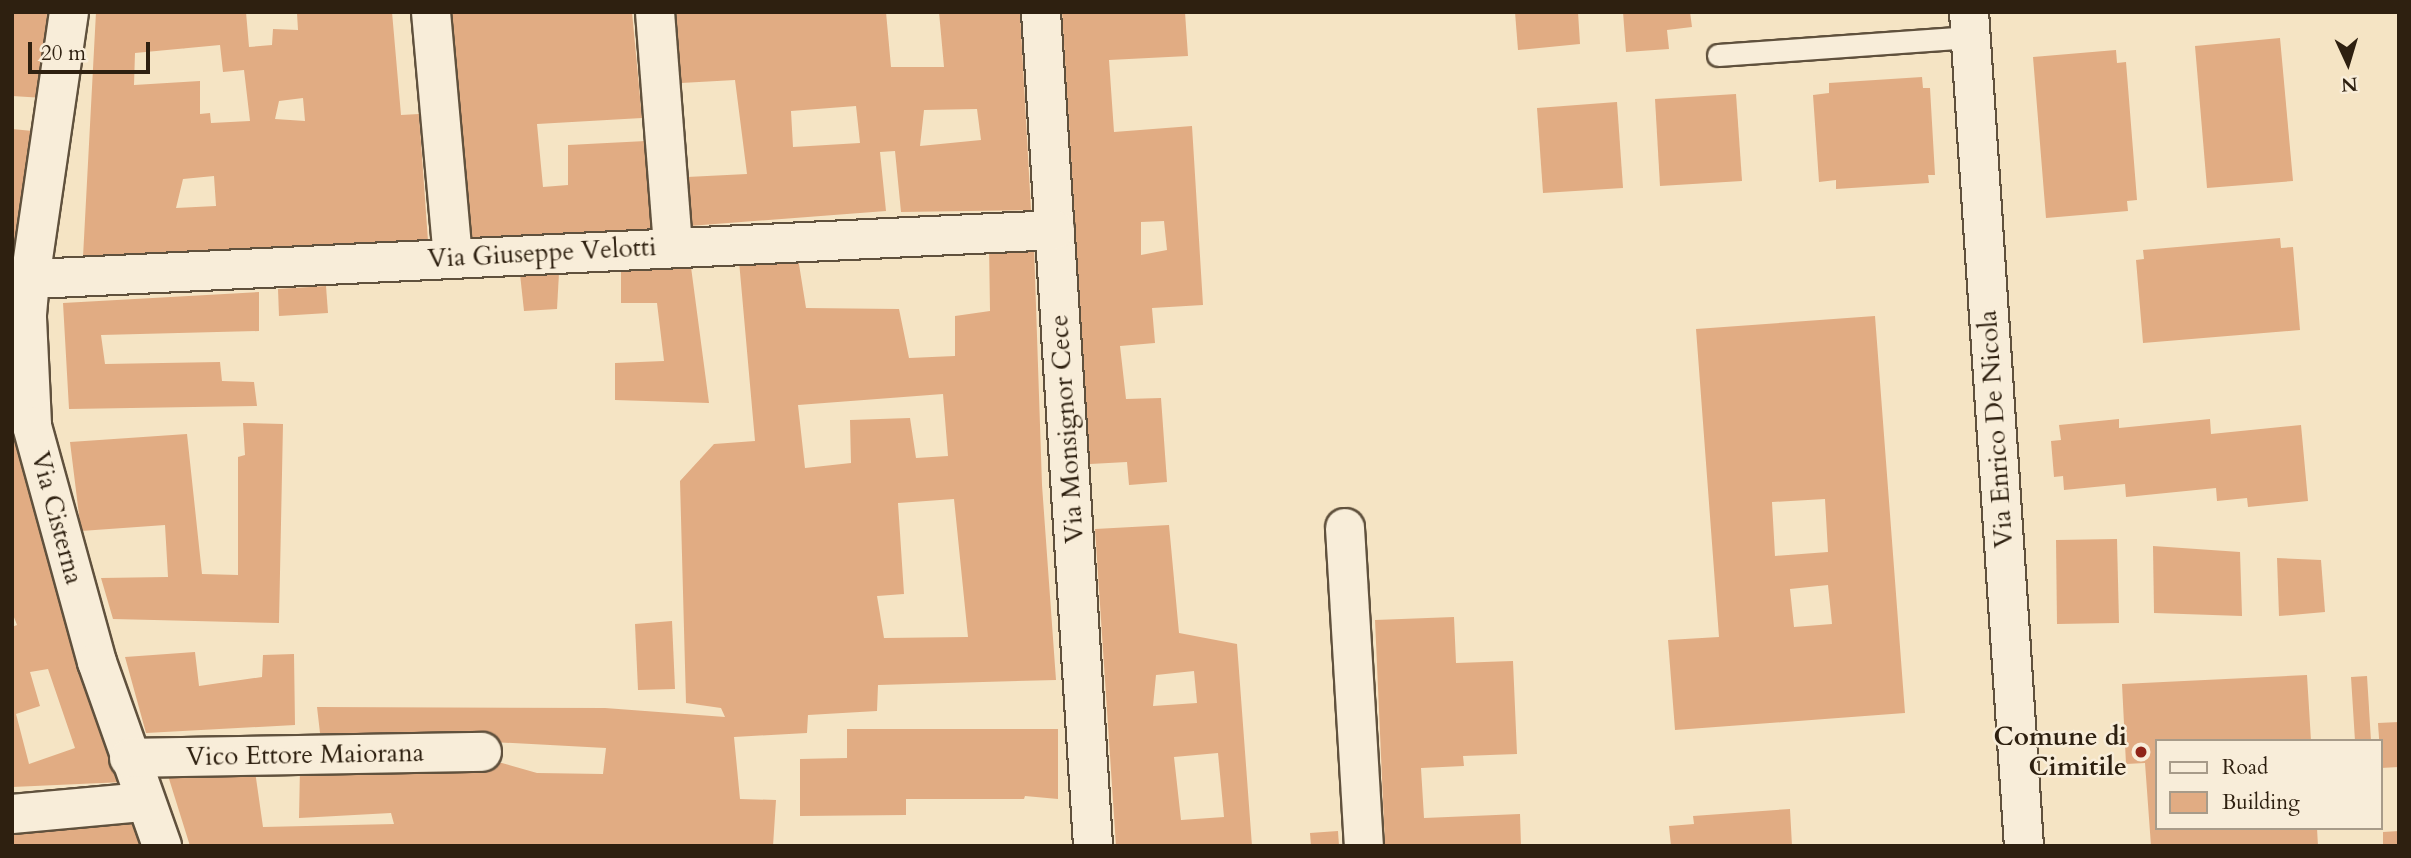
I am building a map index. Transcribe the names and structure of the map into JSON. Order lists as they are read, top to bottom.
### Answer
{
  "streets": {
    "street": [
      "Via Giuseppe Velotti",
      "Via Monsignor Cece",
      "Via Enrico De Nicola",
      "Via Cisterna",
      "Vico Ettore Maiorana"
    ]
  },
  "crossings": [
    ["Via Giuseppe Velotti", "Via Monsignor Cece"],
    ["Via Giuseppe Velotti", "Via Cisterna"],
    ["Via Cisterna", "Vico Ettore Maiorana"]
  ],
  "places": ["Comune di Cimitile"],
  "legend": ["Road", "Building"],
  "scale_bar": "20 m",
  "north": "bottom"
}
